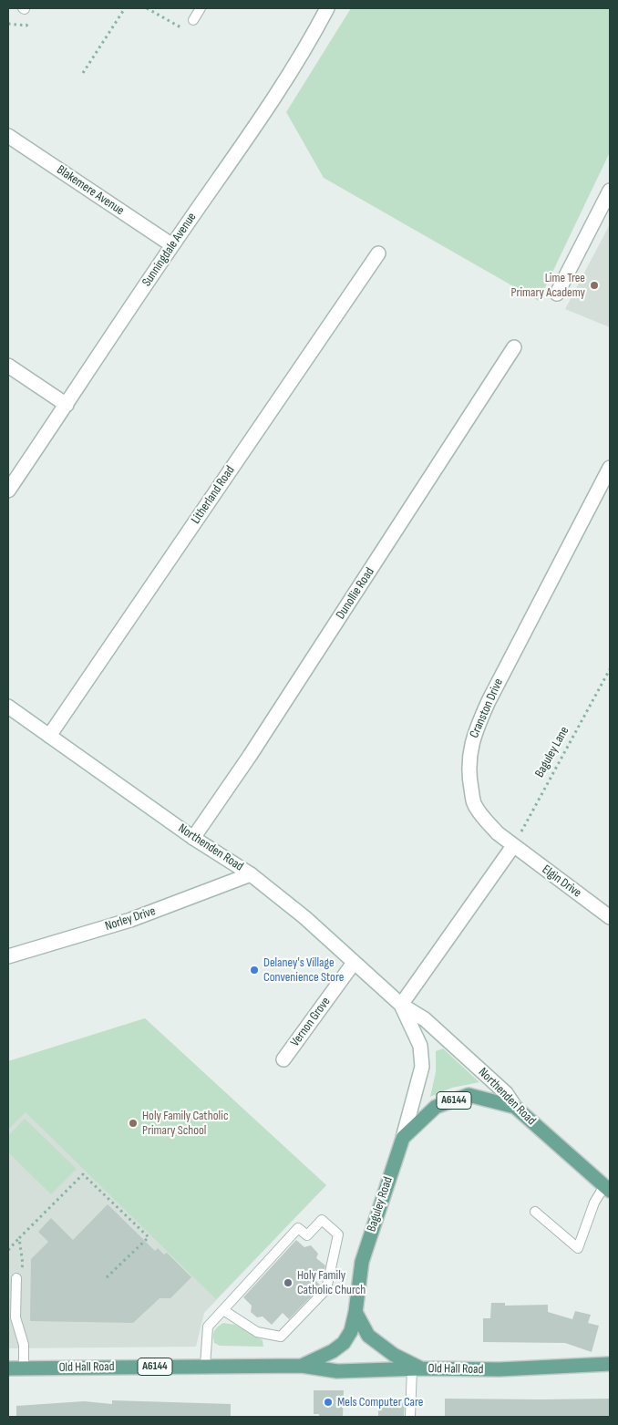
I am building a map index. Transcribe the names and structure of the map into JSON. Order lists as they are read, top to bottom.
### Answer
{
  "streets": {
    "main road": [
      "Northenden Road",
      "A6144",
      "Baguley Road",
      "Old Hall Road"
    ],
    "street": [
      "Blakemere Avenue",
      "Sunningdale Avenue",
      "Litherland Road",
      "Dunollie Road",
      "Cranston Drive",
      "Elgin Drive",
      "Norley Drive",
      "Vernon Grove"
    ],
    "path": ["Baguley Lane"]
  },
  "crossings": [
    ["Blakemere Avenue", "Sunningdale Avenue"],
    ["Litherland Road", "Northenden Road"],
    ["Dunollie Road", "Northenden Road"],
    ["Cranston Drive", "Baguley Lane"],
    ["Cranston Drive", "Elgin Drive"],
    ["Baguley Lane", "Elgin Drive"],
    ["Northenden Road", "Norley Drive"],
    ["Northenden Road", "Vernon Grove"],
    ["Northenden Road", "Baguley Road"],
    ["A6144", "Baguley Road"],
    ["A6144", "Old Hall Road"],
    ["Baguley Road", "Old Hall Road"]
  ],
  "places": [
    "Lime Tree Primary Academy",
    "Delaney's Village Convenience Store",
    "Holy Family Catholic Primary School",
    "Holy Family Catholic Church",
    "Mels Computer Care"
  ]
}
